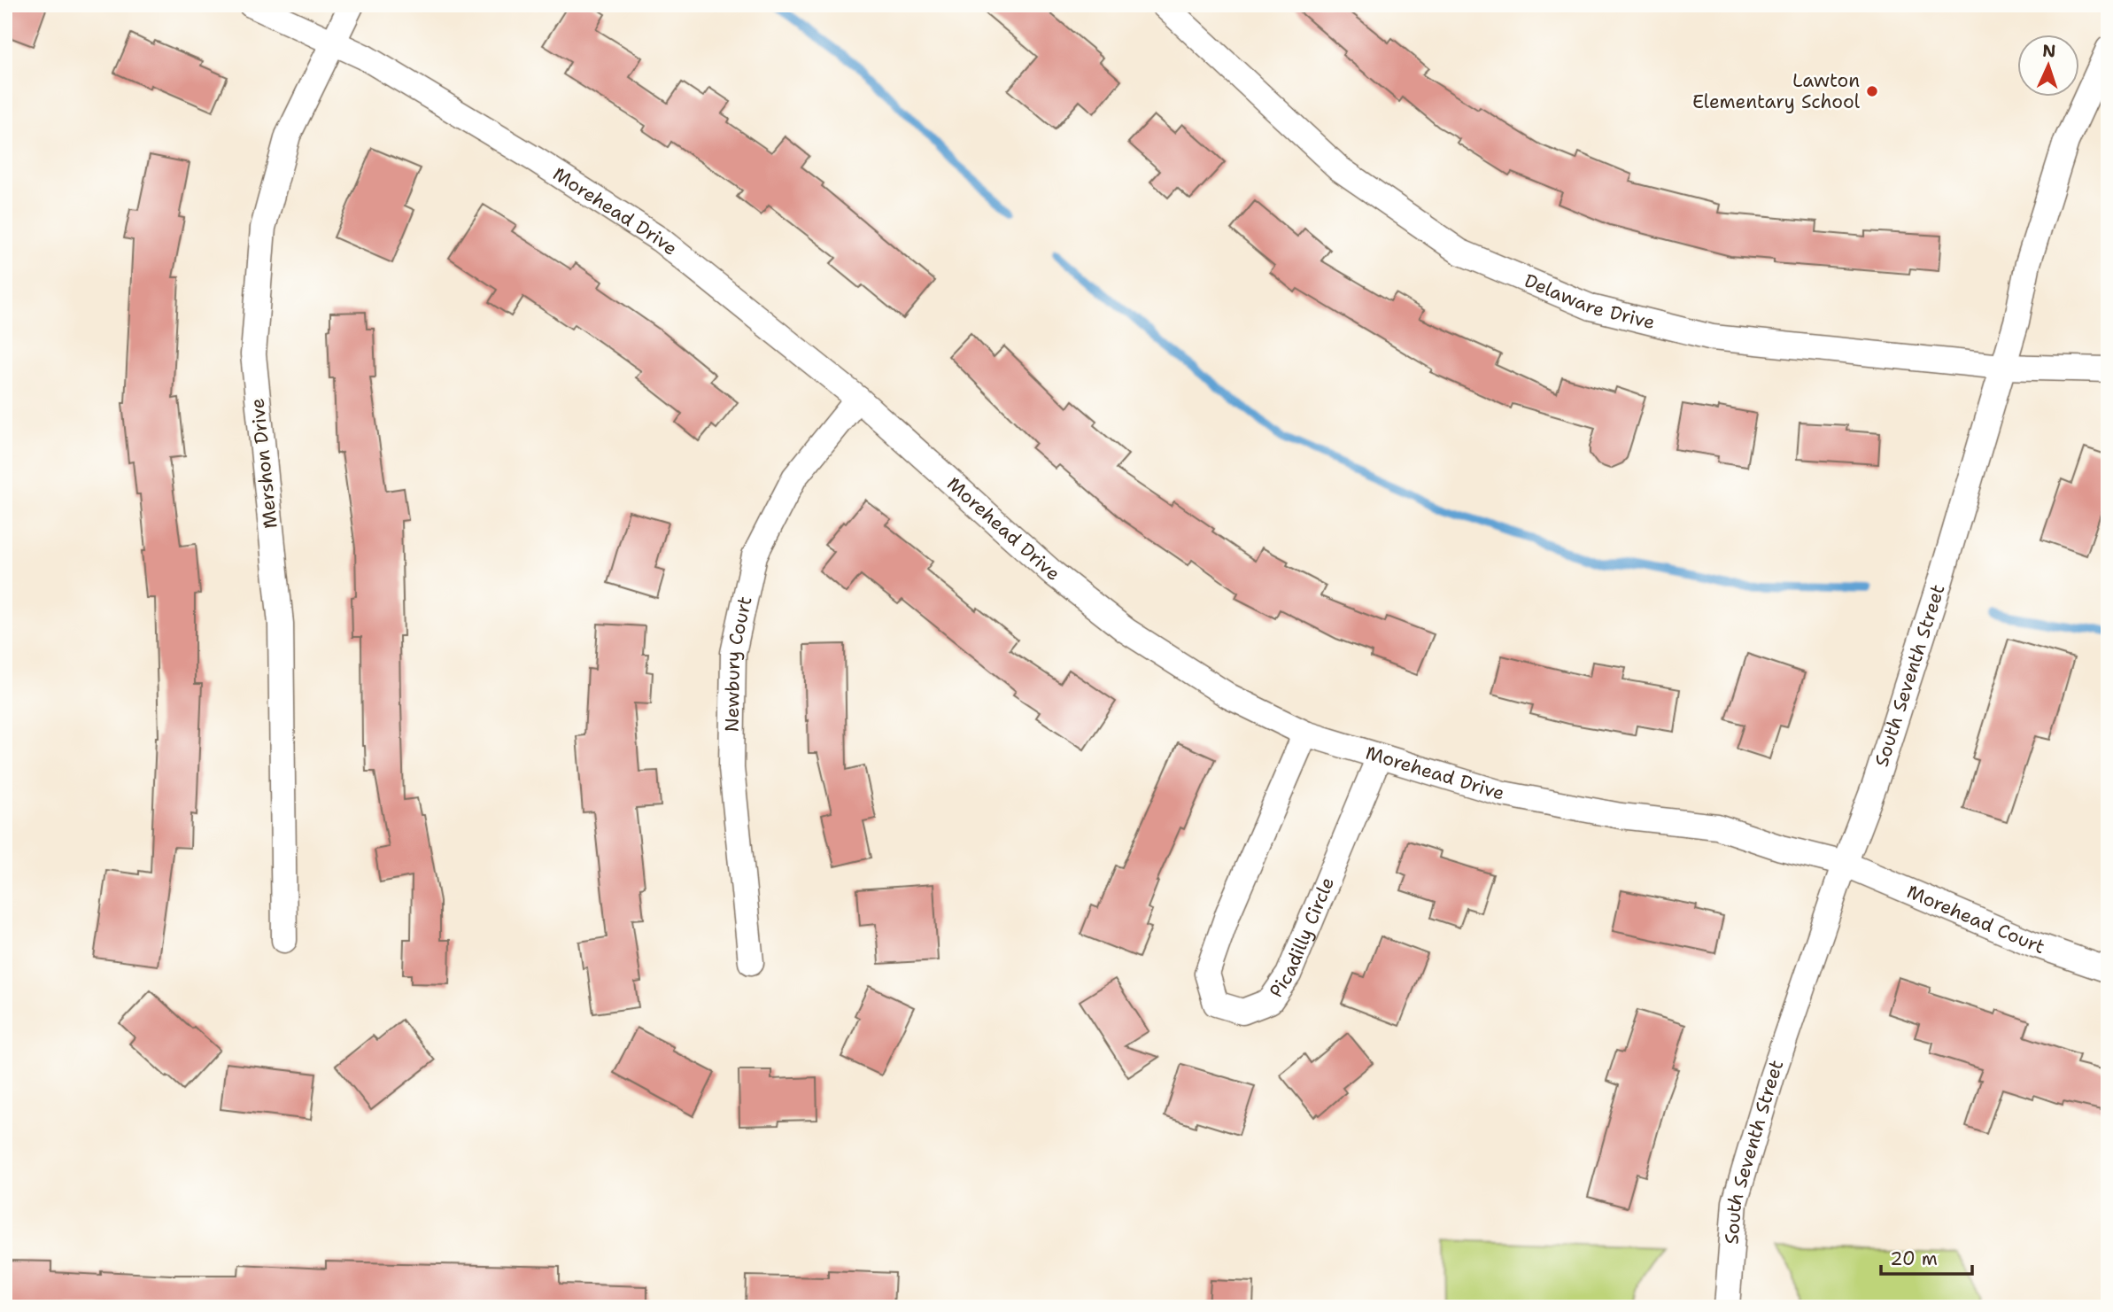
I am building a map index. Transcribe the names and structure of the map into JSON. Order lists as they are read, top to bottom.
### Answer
{
  "streets": {
    "street": [
      "Morehead Drive",
      "Delaware Drive",
      "Mershon Drive",
      "Newbury Court",
      "South Seventh Street",
      "Morehead Court",
      "Picadilly Circle"
    ]
  },
  "crossings": [
    ["Morehead Drive", "Mershon Drive"],
    ["Morehead Drive", "Newbury Court"],
    ["Morehead Drive", "South Seventh Street"],
    ["Morehead Drive", "Morehead Court"],
    ["Morehead Drive", "Picadilly Circle"],
    ["Delaware Drive", "South Seventh Street"],
    ["South Seventh Street", "Morehead Court"]
  ],
  "places": ["Lawton Elementary School"],
  "scale_bar": "20 m",
  "north": "top"
}
